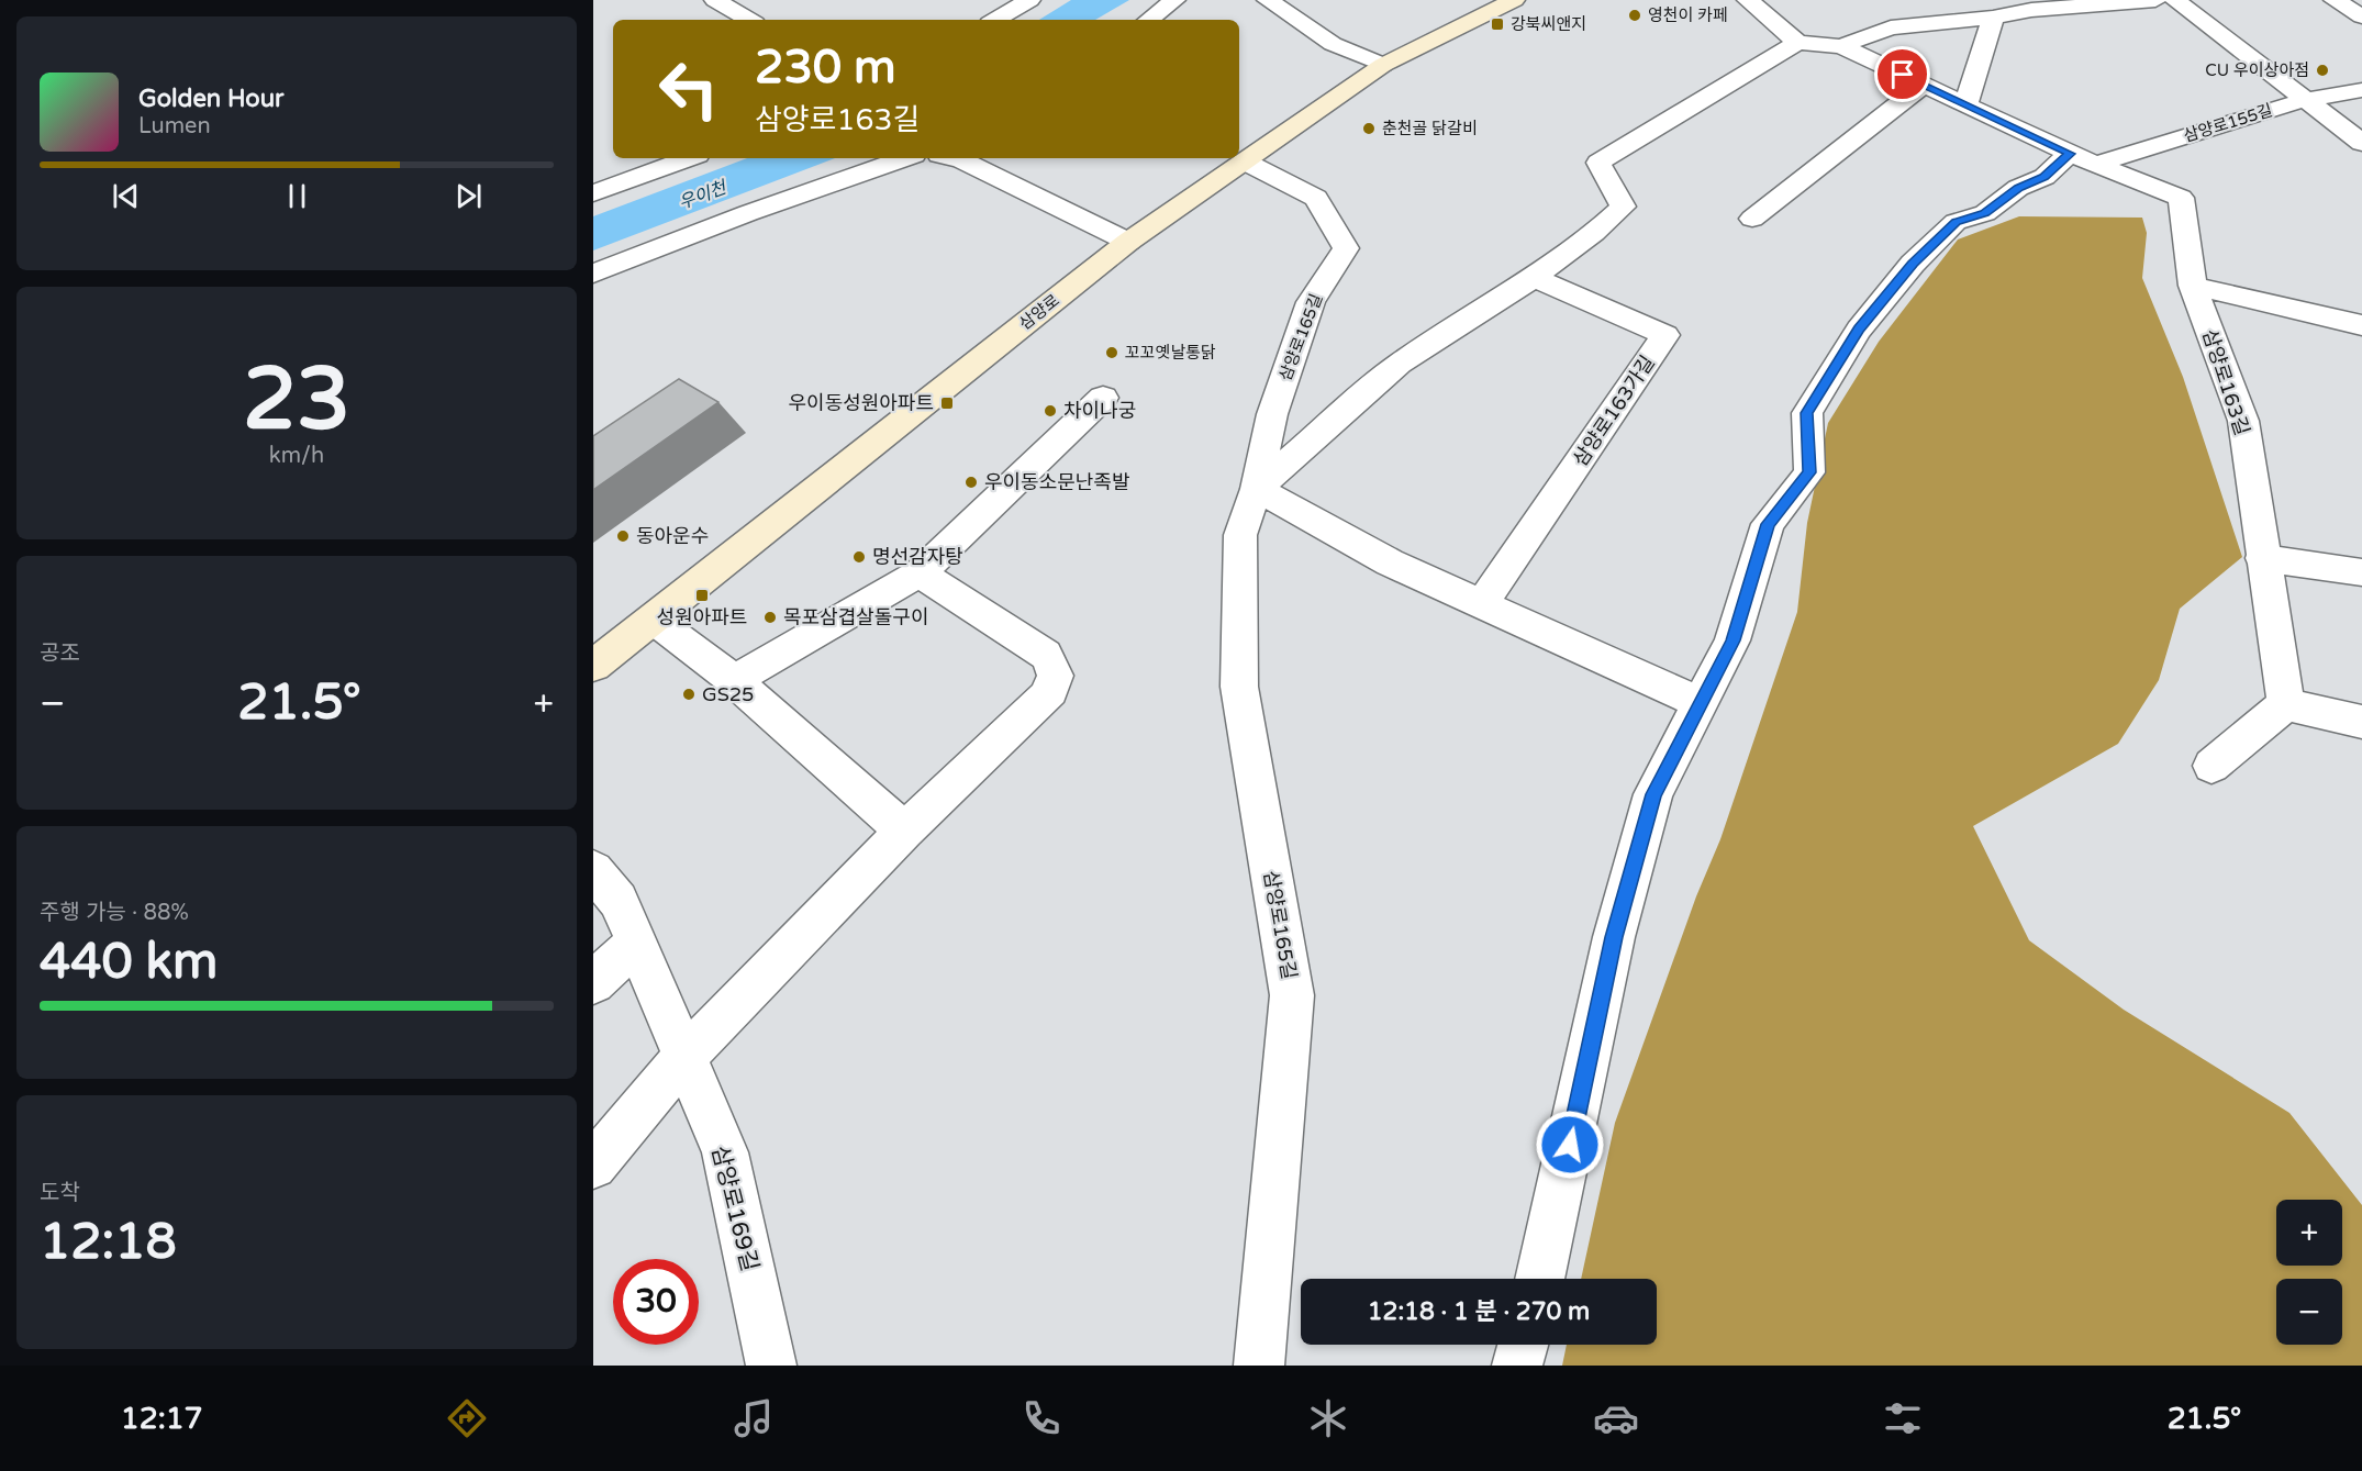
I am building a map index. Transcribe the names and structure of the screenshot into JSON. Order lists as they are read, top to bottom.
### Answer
{
  "streets": {
    "main road": ["삼양로"],
    "street": [
      "삼양로155길",
      "삼양로165길",
      "삼양로163길",
      "삼양로163가길",
      "삼양로169길"
    ]
  },
  "crossings": [
    ["삼양로155길", "삼양로163길"],
    ["삼양로", "삼양로165길"]
  ],
  "water": ["우이천"],
  "places": {
    "other": [
      "영천이 카페",
      "CU 우이상아점",
      "춘천골 닭갈비",
      "꼬꼬옛날통닭",
      "차이나궁",
      "우이동소문난족발",
      "동아운수",
      "명선감자탕",
      "목포삼겹살돌구이",
      "GS25"
    ],
    "transit": ["강북씨앤지", "우이동성원아파트", "성원아파트"]
  },
  "page": {
    "turn": ["230 m", "삼양로163길"],
    "song": ["Golden Hour", "Lumen"],
    "tile": [
      ["23", "km/h"],
      "공조",
      ["주행 가능 · 88%", "440 km"],
      ["도착", "12:18"]
    ],
    "heat": ["−", "21.5°", "+"],
    "map_buttons": ["+", "−"],
    "limit": "30",
    "trip": "12:18 · 1 분 · 270 m",
    "tabs": ["12:17", "21.5°"]
  }
}
